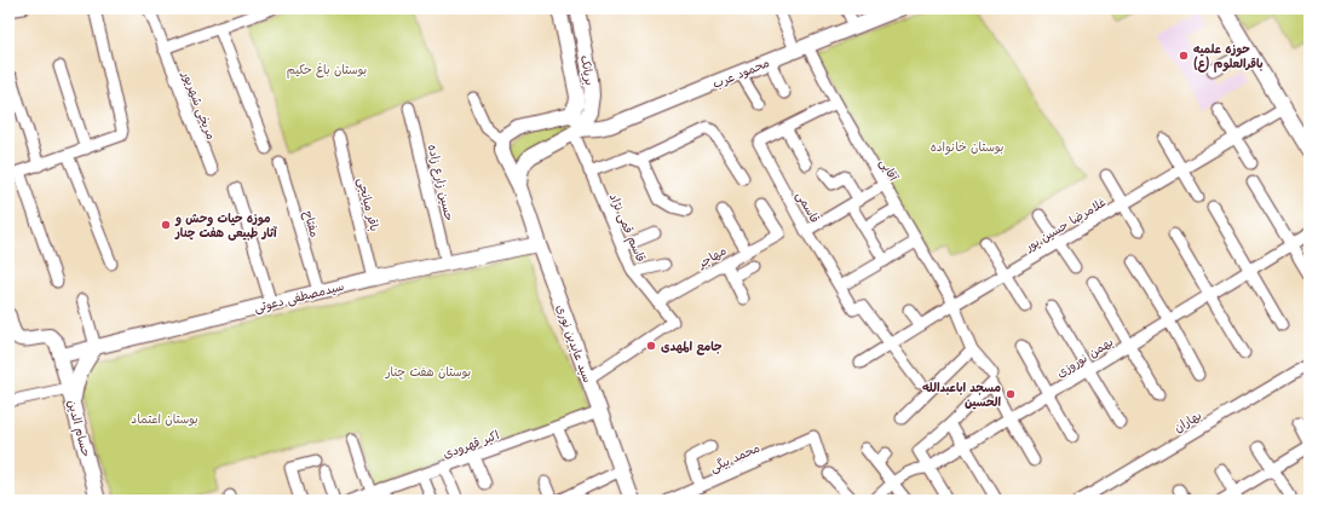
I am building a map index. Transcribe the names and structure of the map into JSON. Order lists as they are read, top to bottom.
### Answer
{
  "streets": {
    "main road": [
      "بریانک",
      "محمود عرب",
      "سیدمصطفی دعوتی",
      "سید عابدین نوری",
      "حسام الدین"
    ],
    "street": [
      "مریخی شهریور",
      "آقایی",
      "حسین زارع زاده",
      "باقر میانجی",
      "قاسمی",
      "مفتاح",
      "غلامرضا حسین پور",
      "قاسم قمی نژاد",
      "مهاجر",
      "بهمن نوروزی",
      "بهاران",
      "اکبر قهرودی",
      "محمد بیگی"
    ]
  },
  "crossings": [
    ["بریانک", "محمود عرب"],
    ["بریانک", "قاسم قمی نژاد"],
    ["محمود عرب", "آقایی"],
    ["محمود عرب", "قاسم قمی نژاد"],
    ["آقایی", "قاسمی"],
    ["آقایی", "غلامرضا حسین پور"],
    ["آقایی", "بهمن نوروزی"],
    ["حسین زارع زاده", "سیدمصطفی دعوتی"],
    ["باقر میانجی", "سیدمصطفی دعوتی"],
    ["قاسمی", "غلامرضا حسین پور"],
    ["مفتاح", "سیدمصطفی دعوتی"],
    ["قاسم قمی نژاد", "مهاجر"],
    ["قاسم قمی نژاد", "سید عابدین نوری"],
    ["سیدمصطفی دعوتی", "سید عابدین نوری"],
    ["سیدمصطفی دعوتی", "حسام الدین"],
    ["سید عابدین نوری", "اکبر قهرودی"]
  ],
  "parks": [
    "بوستان باغ حکیم",
    "بوستان خانواده",
    "بوستان هفت چنار",
    "بوستان اعتماد"
  ],
  "places": [
    "حوزه علمیه باقرالعلوم (ع)",
    "موزه حیات وحش و آثار طبیعی هفت چنار",
    "جامع المهدی",
    "مسجد اباعبدالله الحسین"
  ]
}
